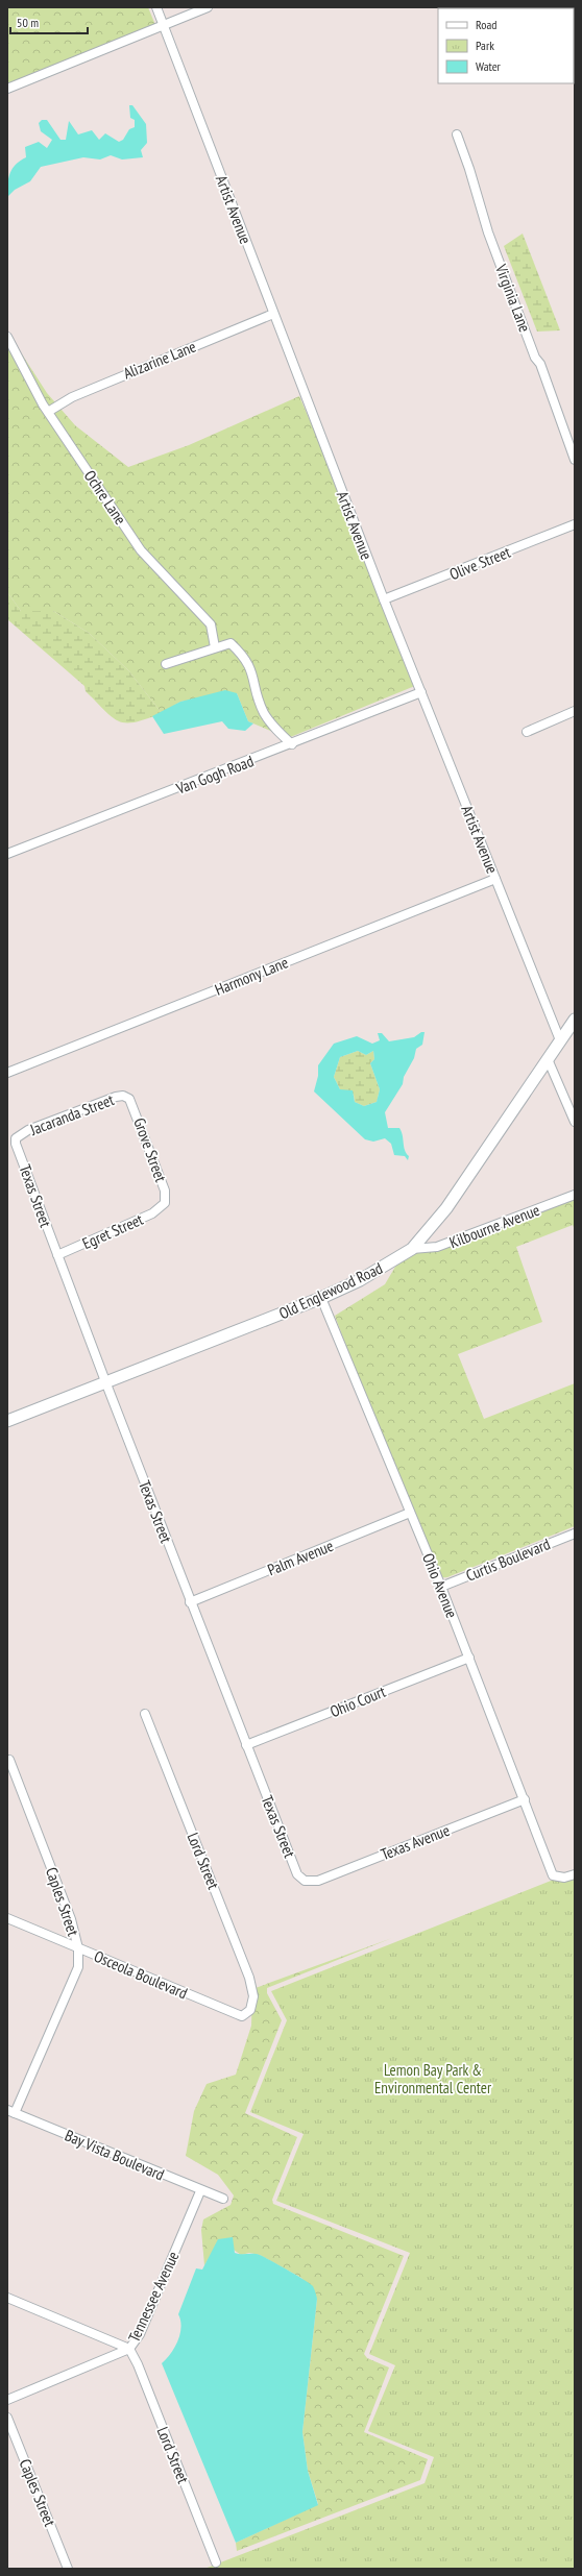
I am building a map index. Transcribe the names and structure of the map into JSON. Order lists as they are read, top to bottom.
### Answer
{
  "streets": {
    "street": [
      "Artist Avenue",
      "Virginia Lane",
      "Alizarine Lane",
      "Ochre Lane",
      "Olive Street",
      "Van Gogh Road",
      "Harmony Lane",
      "Jacaranda Street",
      "Grove Street",
      "Texas Street",
      "Kilbourne Avenue",
      "Egret Street",
      "Old Englewood Road",
      "Palm Avenue",
      "Curtis Boulevard",
      "Ohio Avenue",
      "Ohio Court",
      "Texas Avenue",
      "Lord Street",
      "Caples Street",
      "Osceola Boulevard",
      "Bay Vista Boulevard",
      "Tennessee Avenue"
    ]
  },
  "crossings": [
    ["Artist Avenue", "Alizarine Lane"],
    ["Artist Avenue", "Olive Street"],
    ["Artist Avenue", "Van Gogh Road"],
    ["Artist Avenue", "Harmony Lane"],
    ["Artist Avenue", "Old Englewood Road"],
    ["Alizarine Lane", "Ochre Lane"],
    ["Jacaranda Street", "Grove Street"],
    ["Jacaranda Street", "Texas Street"],
    ["Grove Street", "Egret Street"],
    ["Texas Street", "Egret Street"],
    ["Texas Street", "Old Englewood Road"],
    ["Texas Street", "Palm Avenue"],
    ["Texas Street", "Ohio Court"],
    ["Texas Street", "Texas Avenue"],
    ["Kilbourne Avenue", "Old Englewood Road"],
    ["Old Englewood Road", "Ohio Avenue"],
    ["Palm Avenue", "Ohio Avenue"],
    ["Curtis Boulevard", "Ohio Avenue"],
    ["Ohio Avenue", "Ohio Court"],
    ["Ohio Avenue", "Texas Avenue"],
    ["Lord Street", "Osceola Boulevard"],
    ["Lord Street", "Tennessee Avenue"],
    ["Caples Street", "Osceola Boulevard"],
    ["Caples Street", "Bay Vista Boulevard"],
    ["Bay Vista Boulevard", "Tennessee Avenue"]
  ],
  "parks": ["Lemon Bay Park & Environmental Center"],
  "legend": ["Road", "Park", "Water"],
  "scale_bar": "50 m"
}
